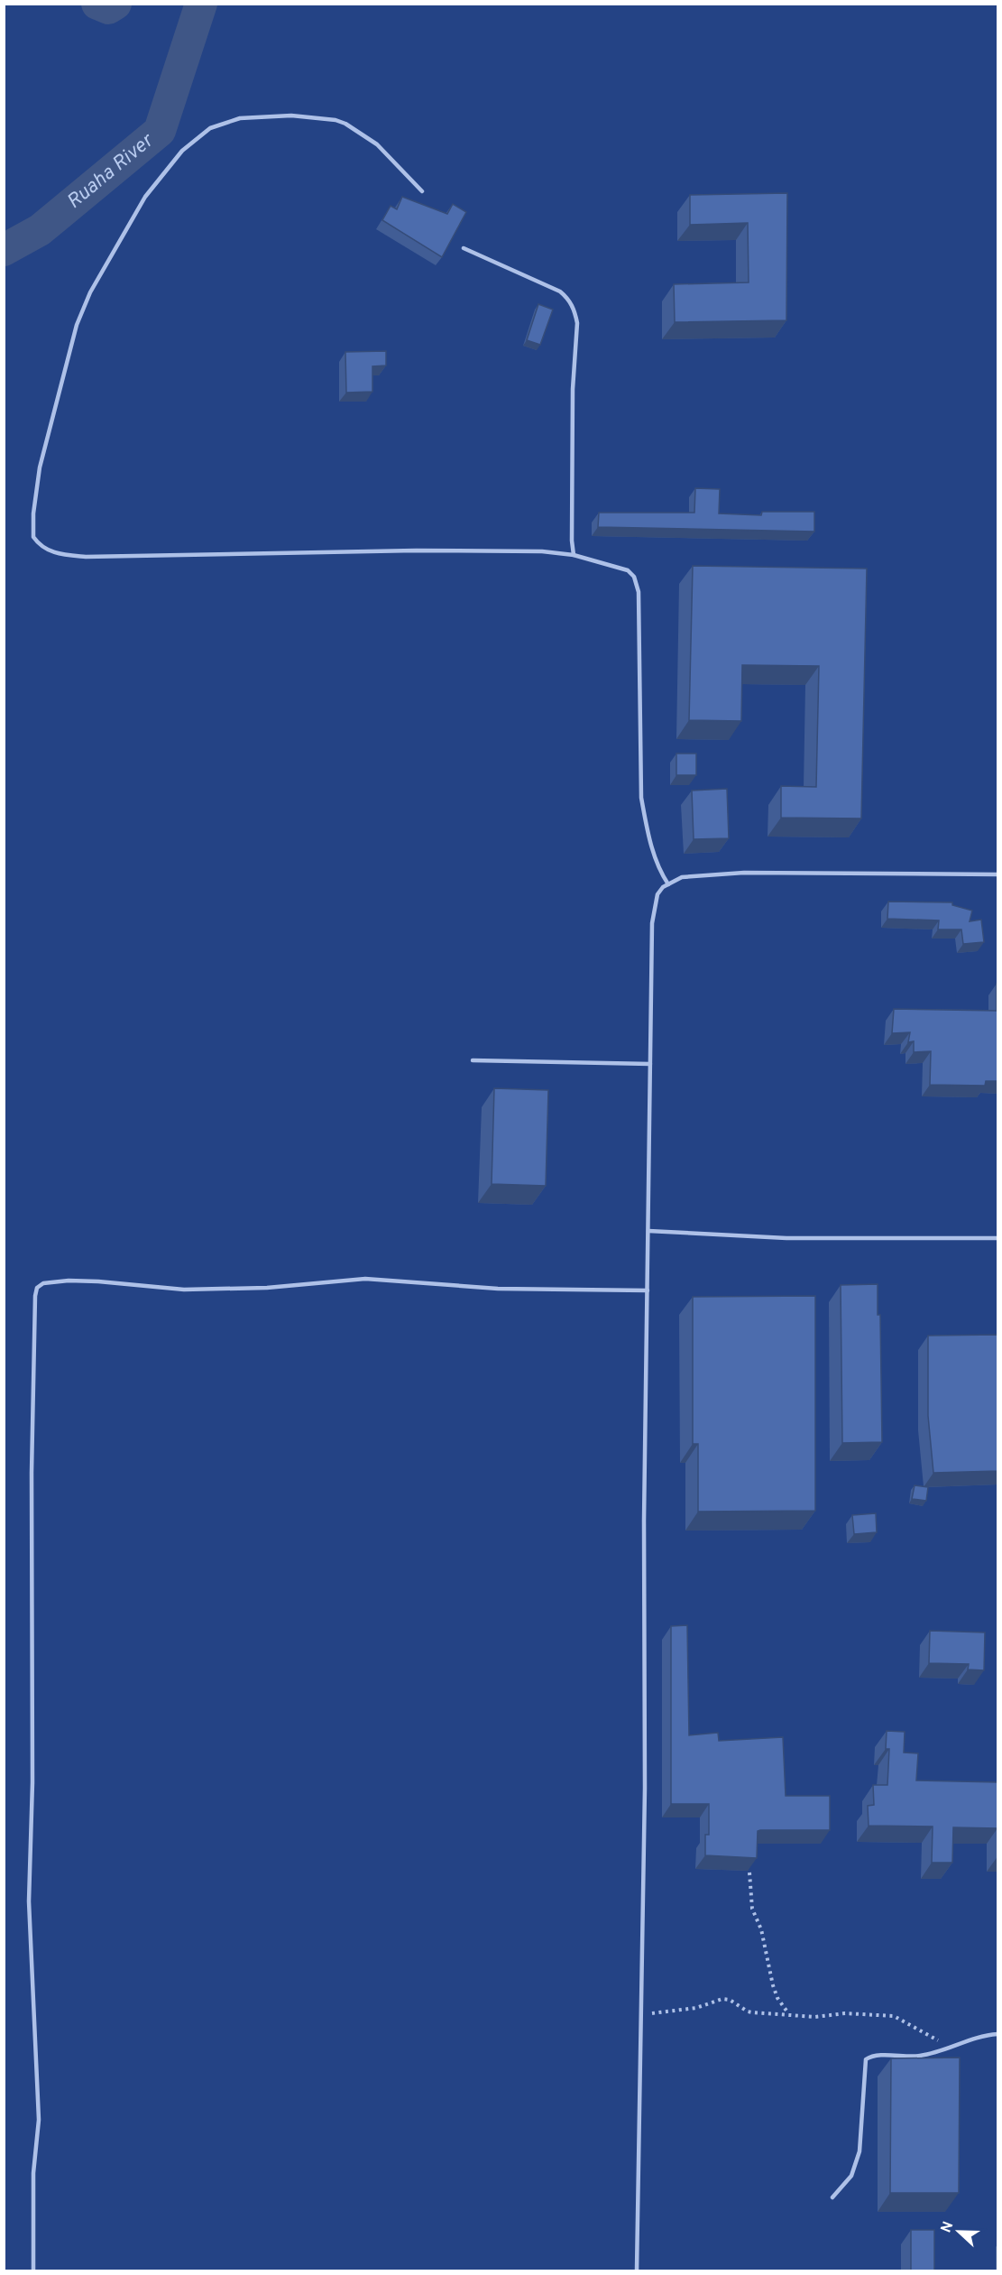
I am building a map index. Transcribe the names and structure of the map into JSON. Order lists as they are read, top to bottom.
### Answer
{
  "water": ["Ruaha River"],
  "north": "left"
}
